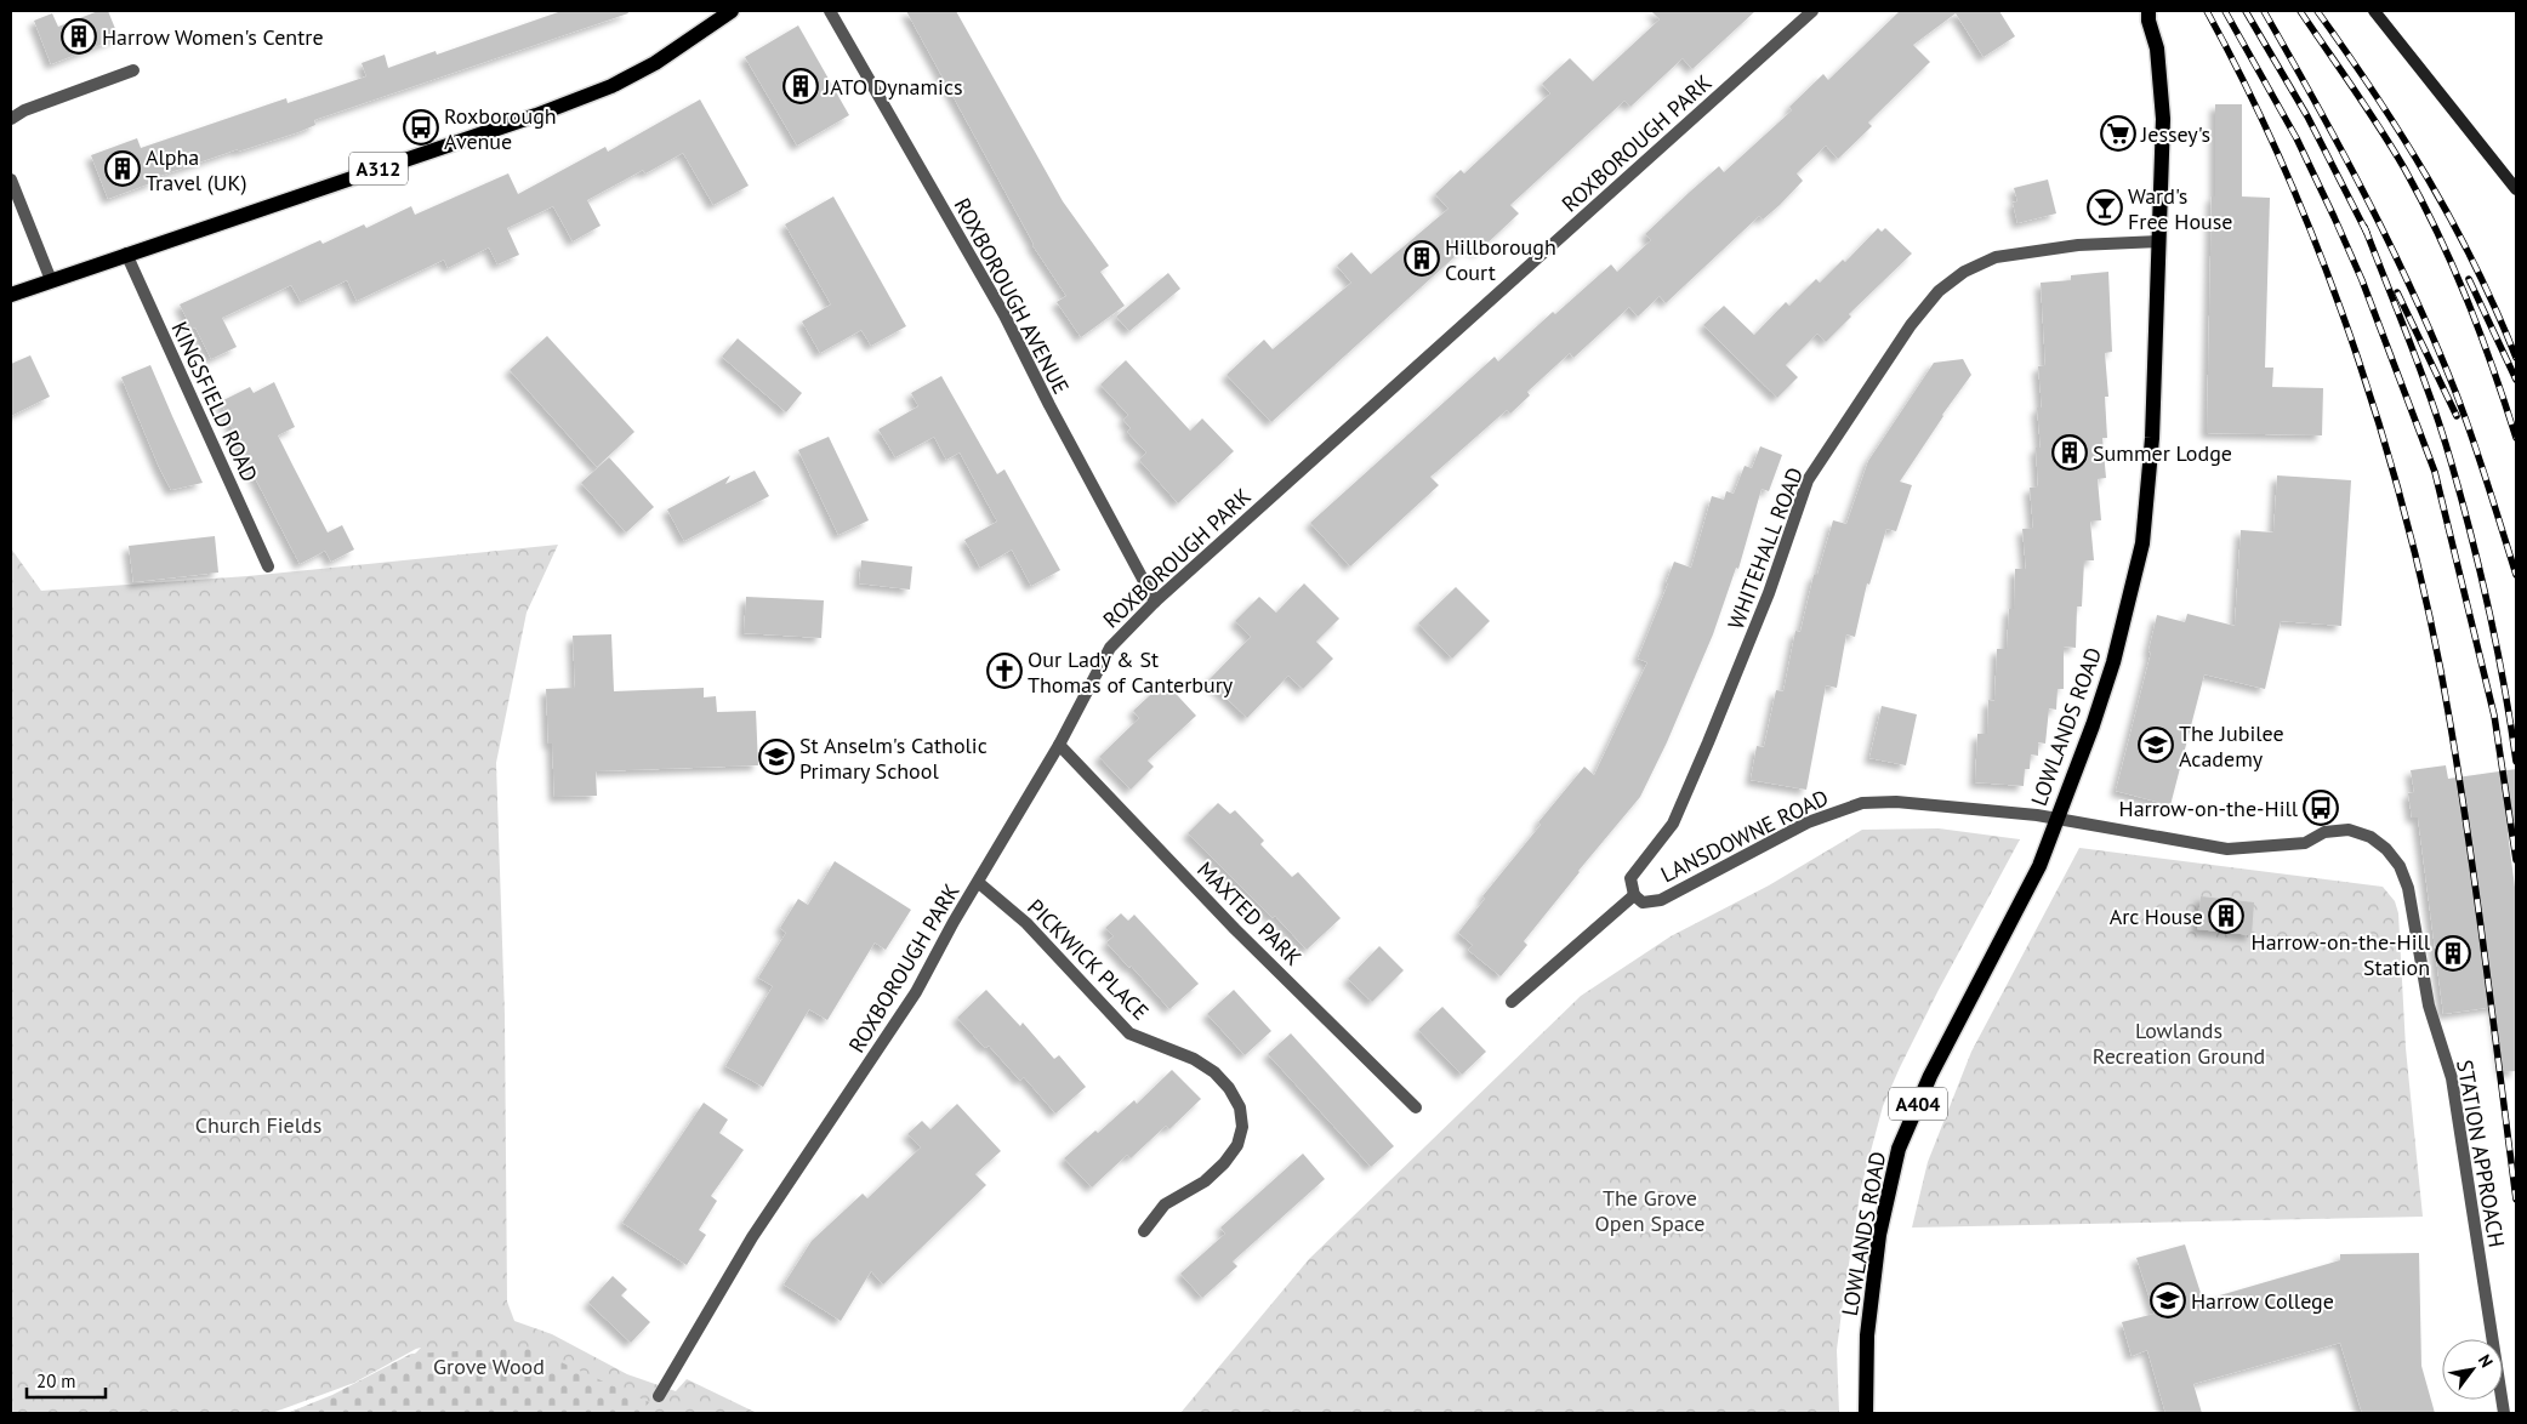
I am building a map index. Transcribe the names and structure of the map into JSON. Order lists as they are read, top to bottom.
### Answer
{
  "streets": {
    "main road": ["A312", "LOWLANDS ROAD", "A404"],
    "street": [
      "ROXBOROUGH PARK",
      "ROXBOROUGH AVENUE",
      "KINGSFIELD ROAD",
      "WHITEHALL ROAD",
      "LANSDOWNE ROAD",
      "MAXTED PARK",
      "PICKWICK PLACE",
      "STATION APPROACH"
    ]
  },
  "crossings": [
    ["ROXBOROUGH PARK", "ROXBOROUGH AVENUE"],
    ["ROXBOROUGH PARK", "MAXTED PARK"],
    ["ROXBOROUGH PARK", "PICKWICK PLACE"],
    ["A312", "KINGSFIELD ROAD"],
    ["WHITEHALL ROAD", "LOWLANDS ROAD"],
    ["WHITEHALL ROAD", "LANSDOWNE ROAD"],
    ["LOWLANDS ROAD", "LANSDOWNE ROAD"],
    ["LOWLANDS ROAD", "STATION APPROACH"],
    ["LANSDOWNE ROAD", "STATION APPROACH"]
  ],
  "parks": [
    "Lowlands Recreation Ground",
    "Church Fields",
    "The Grove Open Space",
    "Grove Wood"
  ],
  "places": {
    "building": [
      "Harrow Women's Centre",
      "JATO Dynamics",
      "Alpha Travel (UK)",
      "Hillborough Court",
      "Summer Lodge",
      "Arc House",
      "Harrow-on-the-Hill Station"
    ],
    "bus stop": ["Roxborough Avenue", "Harrow-on-the-Hill"],
    "supermarket": ["Jessey's"],
    "bar": ["Ward's Free House"],
    "church": ["Our Lady & St Thomas of Canterbury"],
    "school or university": ["The Jubilee Academy", "St Anselm's Catholic Primary School", "Harrow College"]
  },
  "scale_bar": "20 m",
  "north": "top right"
}
